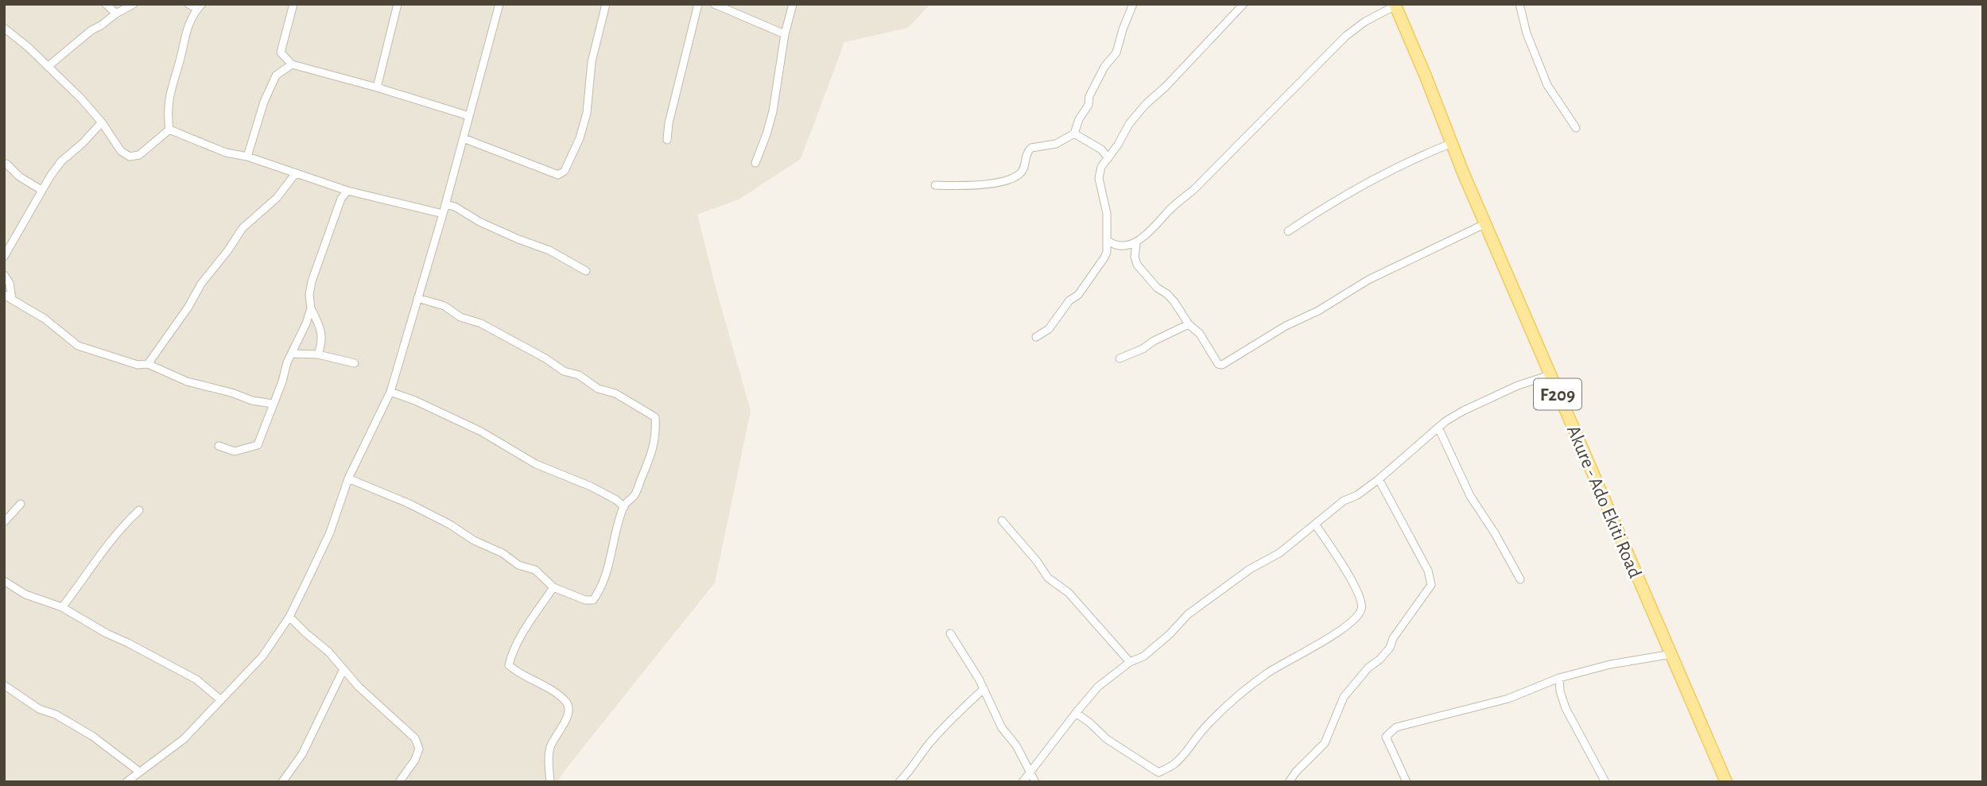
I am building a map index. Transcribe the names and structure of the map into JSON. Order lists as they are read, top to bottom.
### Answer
{
  "streets": {
    "main road": ["F209", "Akure - Ado Ekiti Road"]
  }
}
